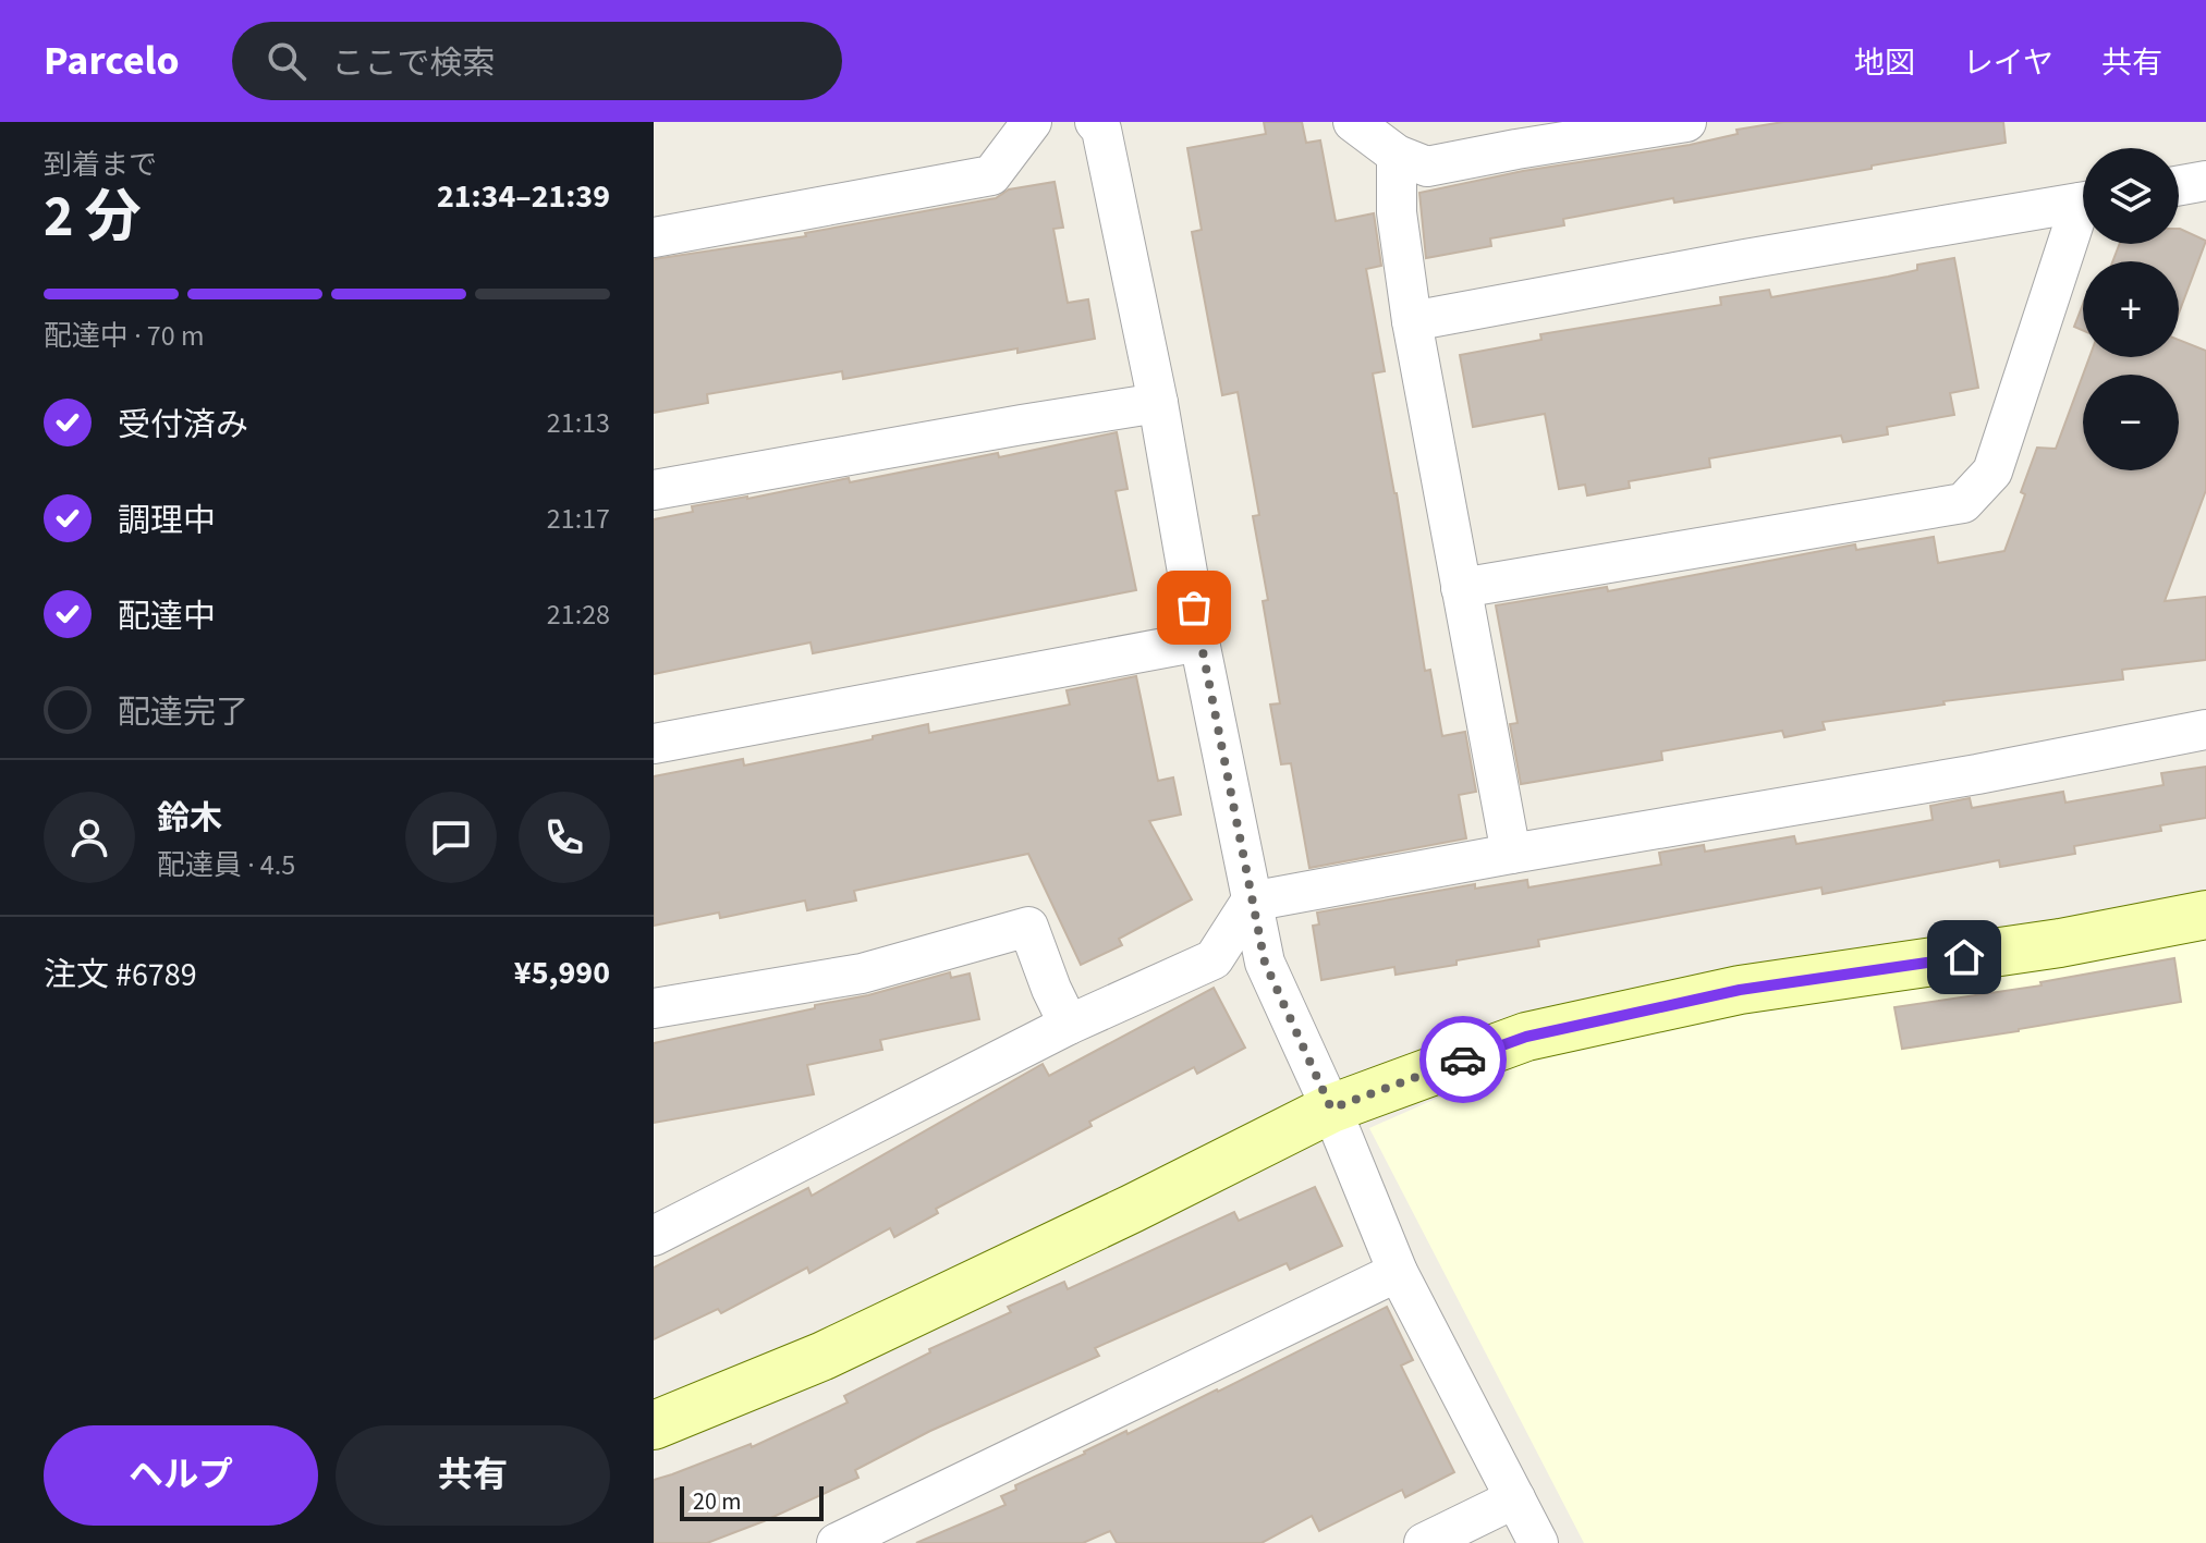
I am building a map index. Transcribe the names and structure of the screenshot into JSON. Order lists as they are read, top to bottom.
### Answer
{
  "scale_bar": "20 m",
  "page": {
    "header": "Parcelo",
    "search": "ここで検索",
    "nav": ["地図", "レイヤ", "共有"],
    "heading": ["2 分", "到着まで", "21:34–21:39"],
    "panel": [
      "鈴木",
      "配達員 · 4.5",
      "注文 #6789",
      "¥5,990"
    ],
    "map_buttons": ["+", "−"],
    "bar": "配達中 · 70 m",
    "list": [
      ["受付済み", "21:13"],
      ["調理中", "21:17"],
      ["配達中", "21:28"],
      "配達完了"
    ],
    "buttons": ["ヘルプ", "共有"],
    "scale": "20 m"
  }
}
